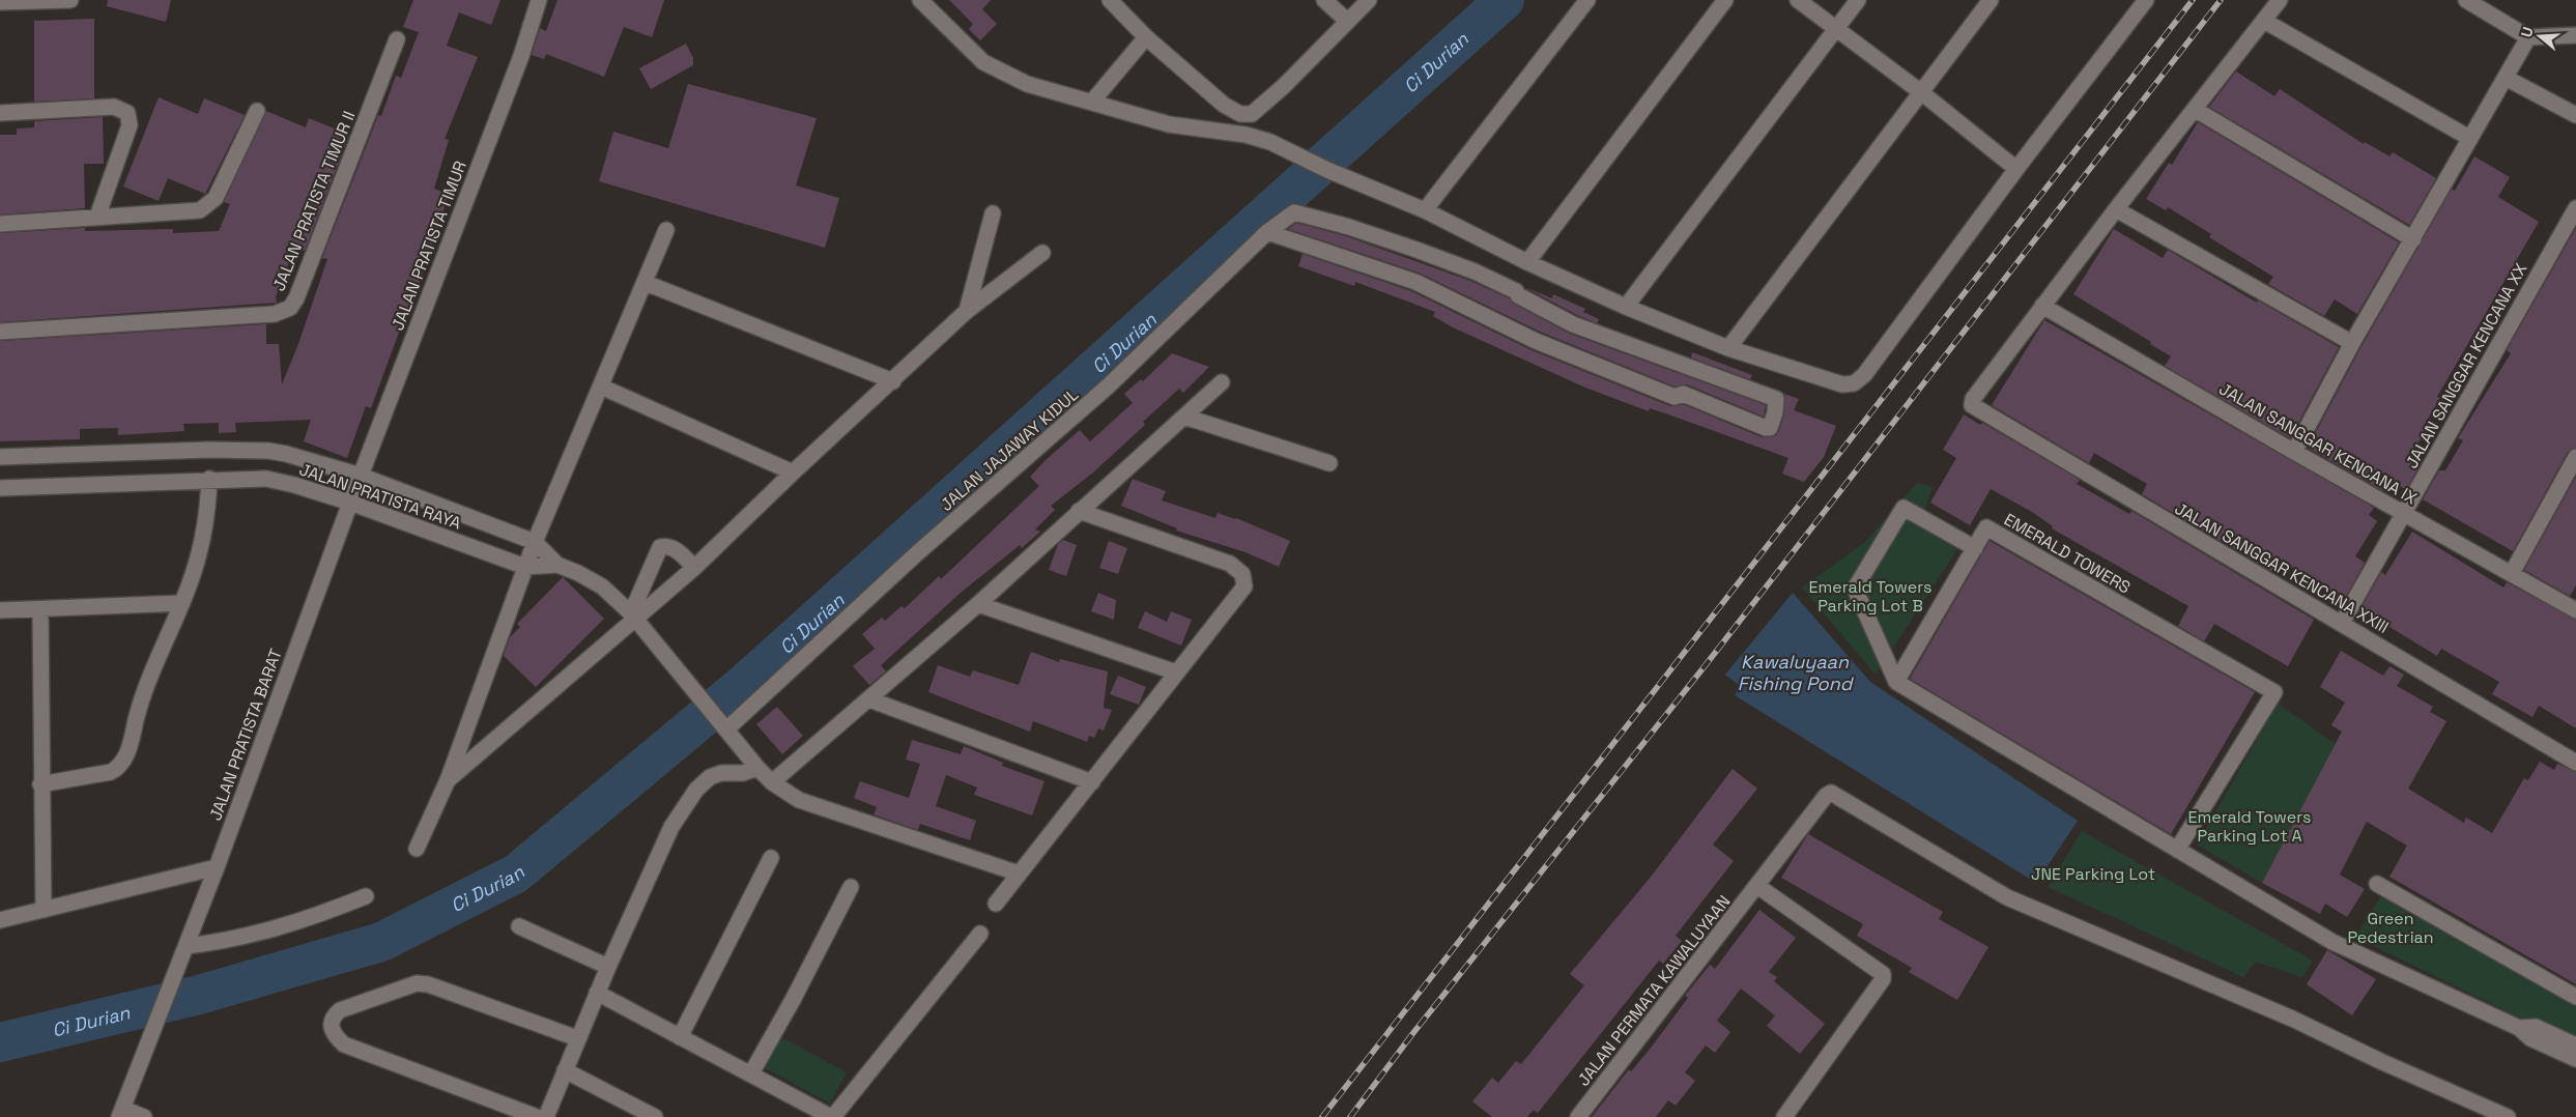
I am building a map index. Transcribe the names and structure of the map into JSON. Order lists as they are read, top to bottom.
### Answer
{
  "streets": {
    "street": [
      "JALAN PRATISTA TIMUR II",
      "JALAN PRATISTA TIMUR",
      "JALAN SANGGAR KENCANA XX",
      "JALAN SANGGAR KENCANA IX",
      "JALAN JAJAWAY KIDUL",
      "JALAN PRATISTA RAYA",
      "EMERALD TOWERS",
      "JALAN SANGGAR KENCANA XXIII",
      "JALAN PRATISTA BARAT",
      "JALAN PERMATA KAWALUYAAN"
    ]
  },
  "crossings": [
    ["JALAN PRATISTA TIMUR", "JALAN PRATISTA RAYA"],
    ["JALAN PRATISTA TIMUR", "JALAN PRATISTA BARAT"],
    ["JALAN SANGGAR KENCANA XX", "JALAN SANGGAR KENCANA IX"],
    ["JALAN SANGGAR KENCANA XX", "JALAN SANGGAR KENCANA XXIII"],
    ["JALAN SANGGAR KENCANA IX", "JALAN SANGGAR KENCANA XXIII"],
    ["JALAN PRATISTA RAYA", "JALAN PRATISTA BARAT"]
  ],
  "water": ["Ci Durian", "Kawaluyaan Fishing Pond"],
  "parks": [
    "Emerald Towers Parking Lot B",
    "Emerald Towers Parking Lot A",
    "JNE Parking Lot",
    "Green Pedestrian"
  ],
  "north": "left"
}
